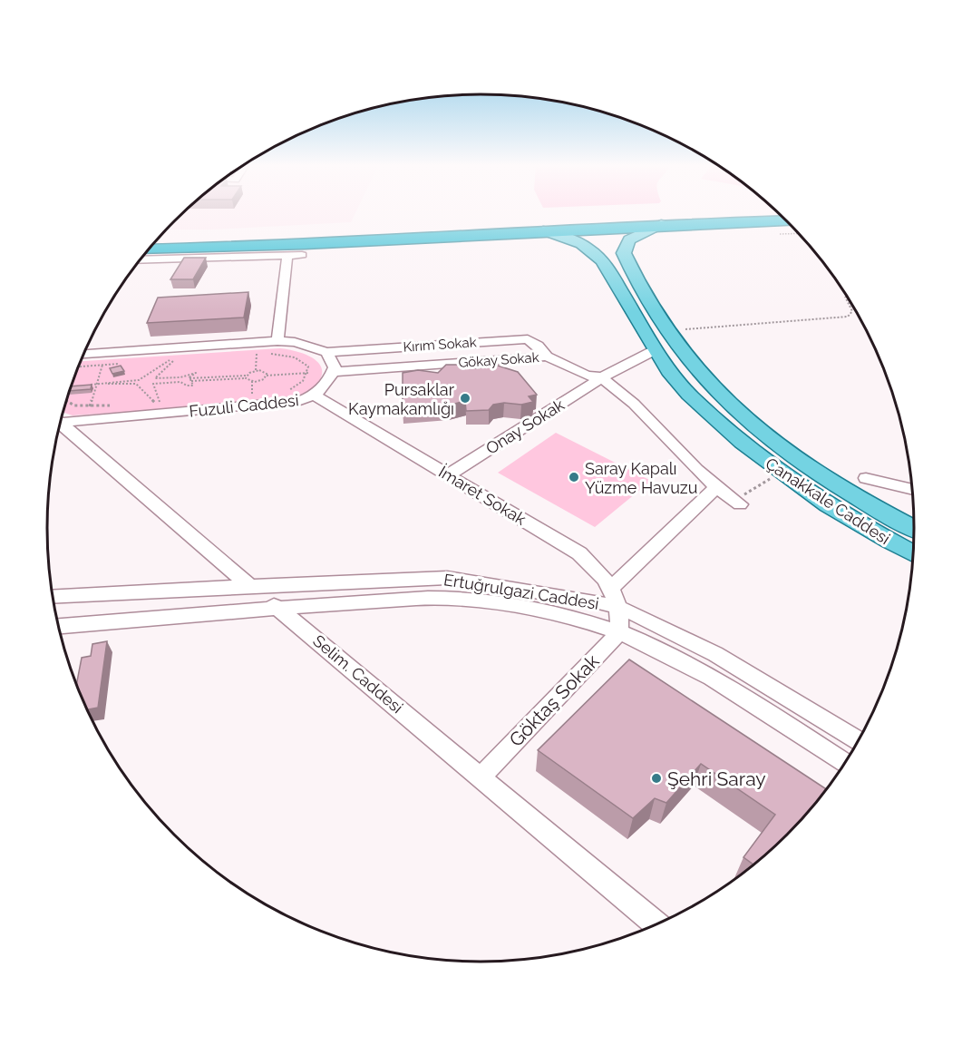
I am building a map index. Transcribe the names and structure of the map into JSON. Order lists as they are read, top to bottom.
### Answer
{
  "streets": {
    "main road": ["Çanakkale Caddesi"],
    "street": [
      "Kırım Sokak",
      "Gökay Sokak",
      "Fuzuli Caddesi",
      "Onay Sokak",
      "İmaret Sokak",
      "Ertuğrulgazi Caddesi",
      "Selim. Caddesi",
      "Göktaş Sokak"
    ]
  },
  "crossings": [
    ["Kırım Sokak", "Gökay Sokak"],
    ["Gökay Sokak", "Fuzuli Caddesi"],
    ["Gökay Sokak", "Onay Sokak"],
    ["Fuzuli Caddesi", "İmaret Sokak"],
    ["Onay Sokak", "İmaret Sokak"],
    ["İmaret Sokak", "Ertuğrulgazi Caddesi"],
    ["İmaret Sokak", "Göktaş Sokak"],
    ["Ertuğrulgazi Caddesi", "Selim. Caddesi"],
    ["Ertuğrulgazi Caddesi", "Göktaş Sokak"],
    ["Selim. Caddesi", "Göktaş Sokak"]
  ],
  "places": ["Pursaklar Kaymakamlığı", "Saray Kapalı Yüzme Havuzu", "Şehri Saray"]
}
